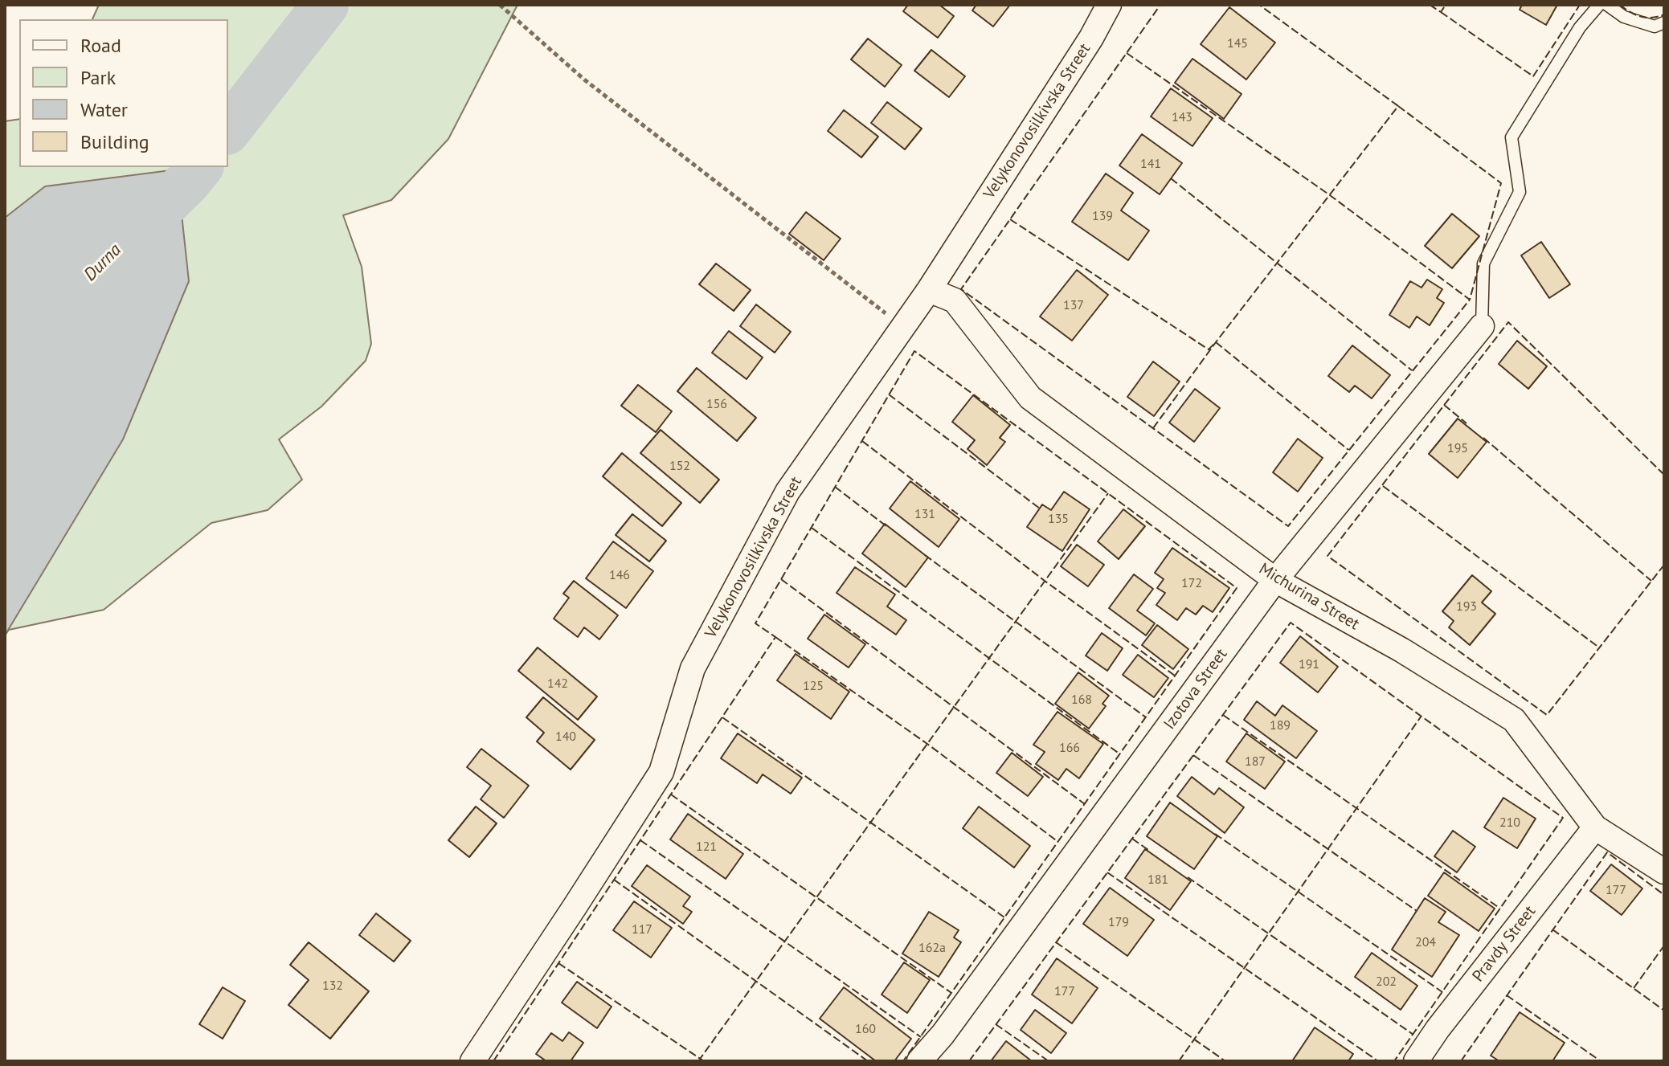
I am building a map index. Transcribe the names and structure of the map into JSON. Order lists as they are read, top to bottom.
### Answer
{
  "streets": {
    "street": [
      "Velykonovosilkivska Street",
      "Michurina Street",
      "Izotova Street",
      "Pravdy Street"
    ]
  },
  "crossings": [
    ["Velykonovosilkivska Street", "Michurina Street"],
    ["Michurina Street", "Izotova Street"],
    ["Michurina Street", "Pravdy Street"]
  ],
  "water": ["Durna"],
  "house_numbers": [
    "145",
    "143",
    "141",
    "139",
    "137",
    "156",
    "195",
    "152",
    "131",
    "135",
    "146",
    "172",
    "193",
    "191",
    "142",
    "125",
    "168",
    "189",
    "140",
    "166",
    "187",
    "210",
    "121",
    "181",
    "177",
    "179",
    "117",
    "204",
    "162а",
    "202",
    "132",
    "177",
    "160"
  ],
  "legend": [
    "Road",
    "Park",
    "Water",
    "Building"
  ]
}
